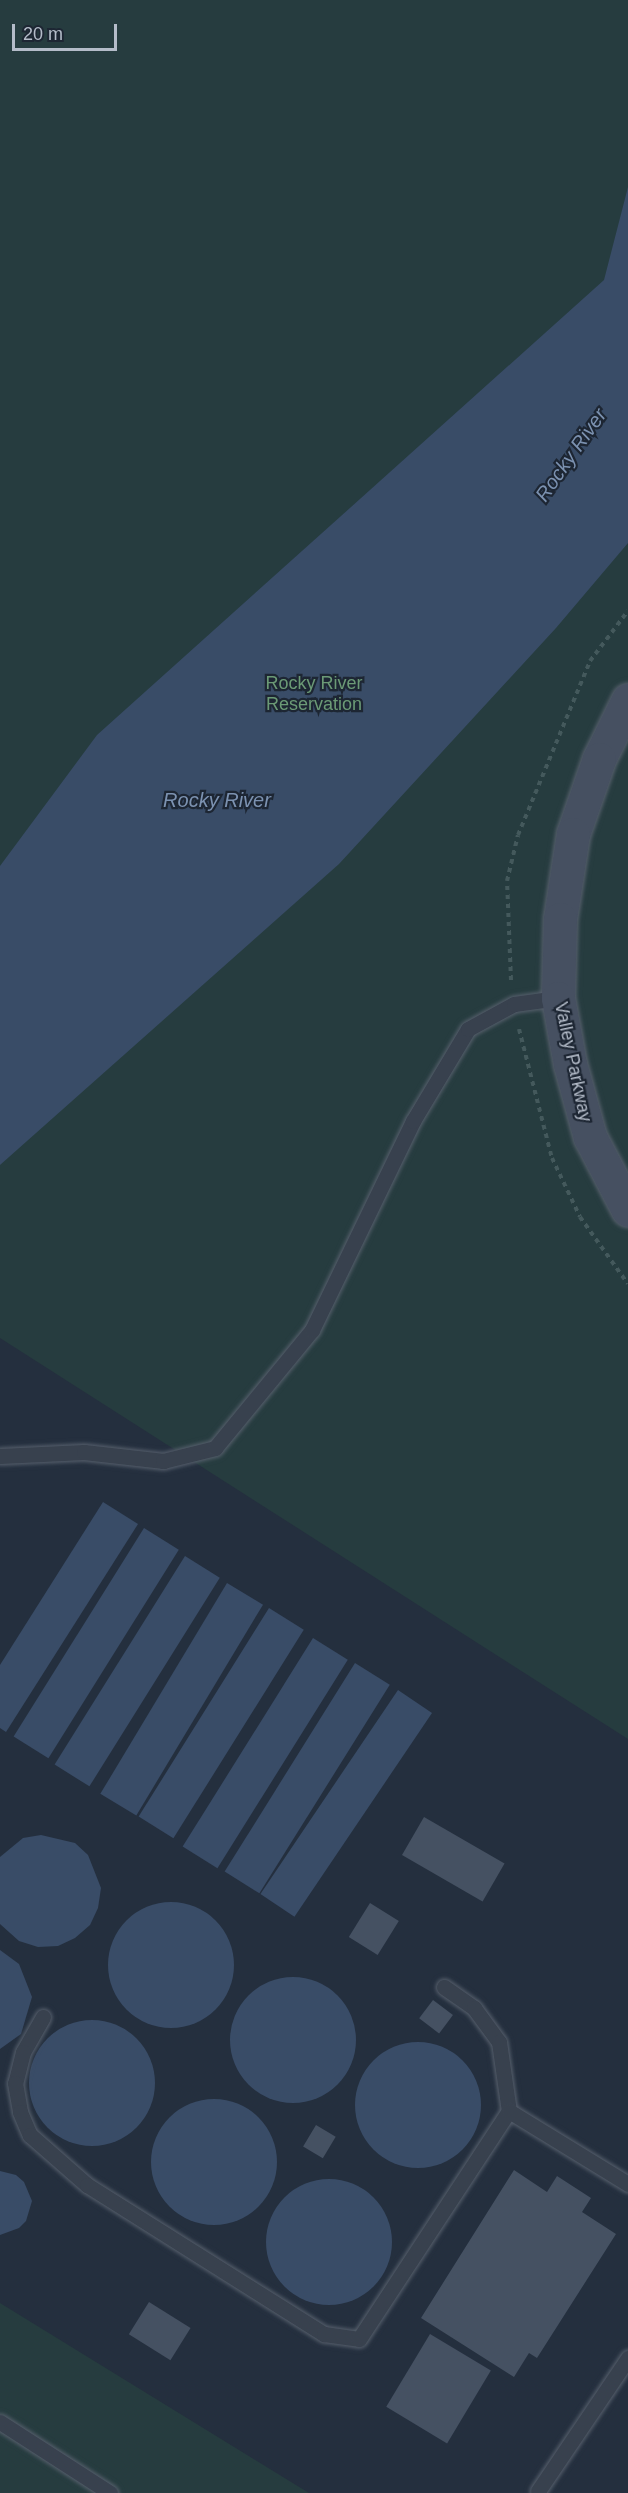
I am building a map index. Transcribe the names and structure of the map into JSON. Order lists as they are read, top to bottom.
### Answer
{
  "streets": {
    "street": ["Valley Parkway"]
  },
  "water": ["Rocky River"],
  "parks": ["Rocky River Reservation"],
  "scale_bar": "20 m"
}
